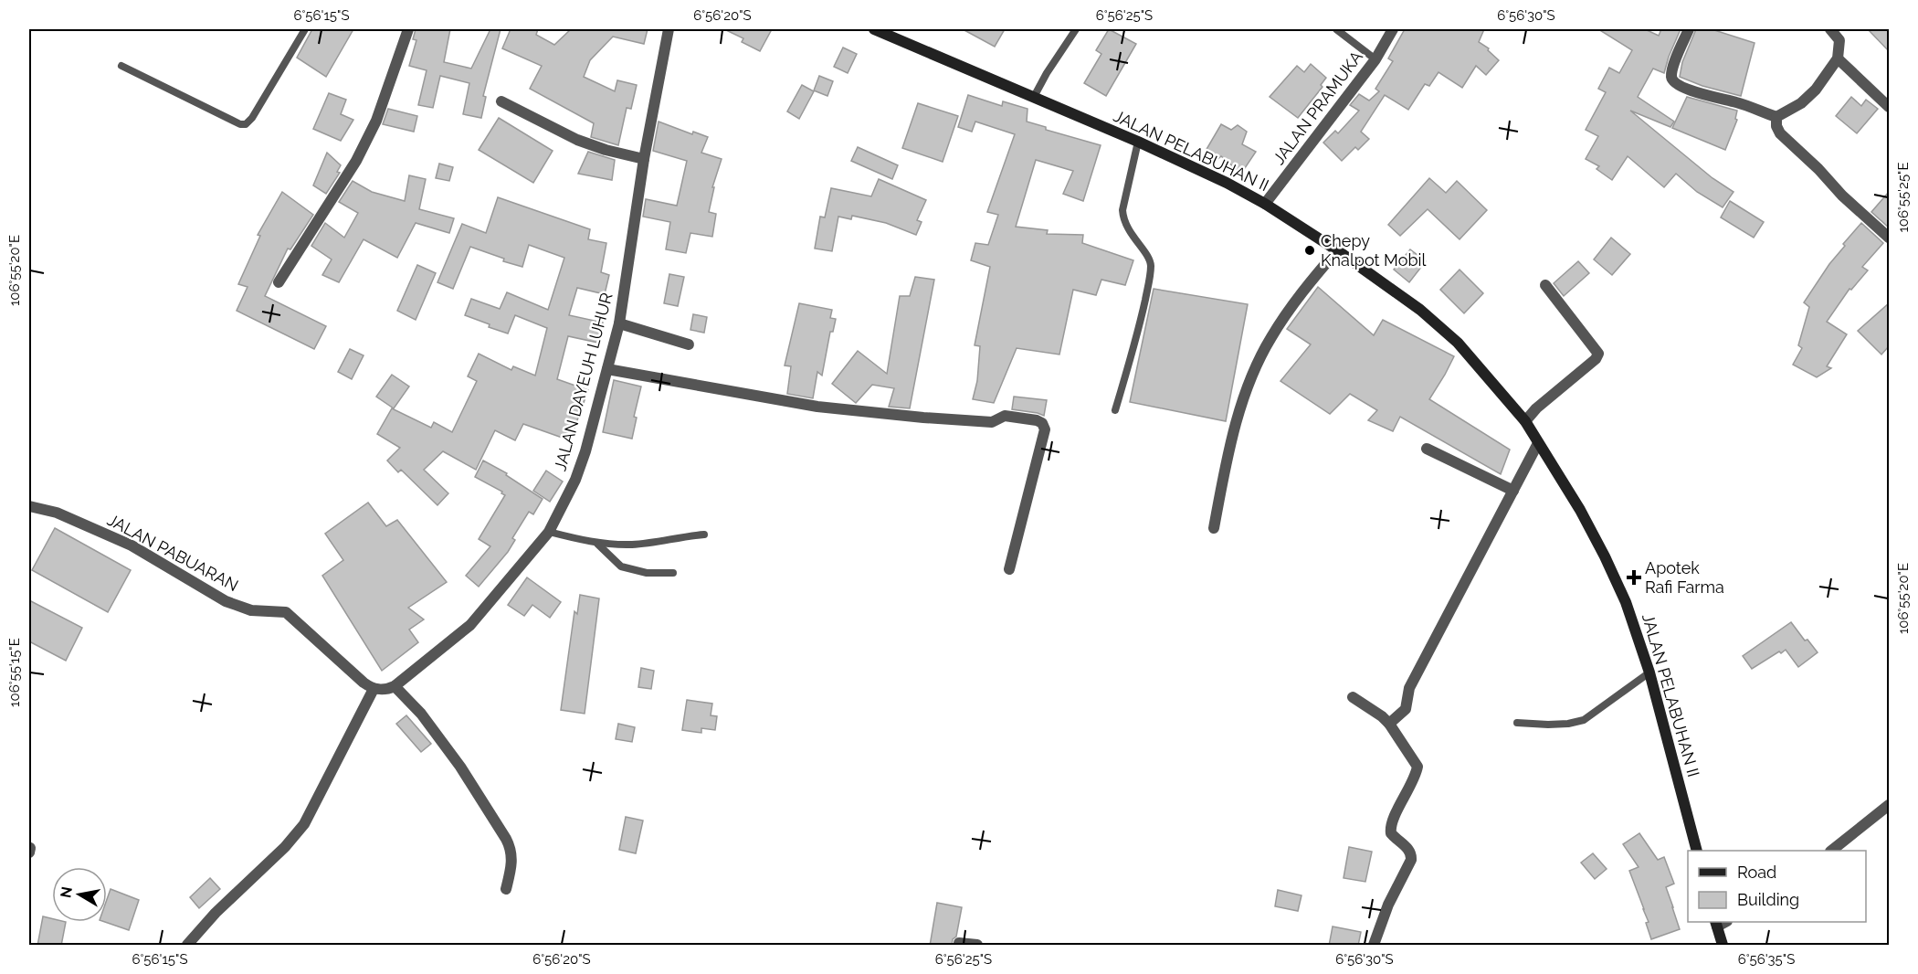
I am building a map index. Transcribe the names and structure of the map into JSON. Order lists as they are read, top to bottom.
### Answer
{
  "streets": {
    "main road": ["JALAN PELABUHAN II"],
    "street": ["JALAN PRAMUKA", "JALAN DAYEUH LUHUR", "JALAN PABUARAN"]
  },
  "crossings": [
    ["JALAN PRAMUKA", "JALAN PELABUHAN II"]
  ],
  "places": {
    "other": ["Chepy Knalpot Mobil"],
    "health": ["Apotek Rafi Farma"]
  },
  "legend": ["Road", "Building"],
  "north": "left",
  "coordinates": [
    "6°56'15\"S",
    "6°56'20\"S",
    "6°56'25\"S",
    "6°56'30\"S",
    "106°55'25\"E",
    "106°55'20\"E",
    "106°55'15\"E",
    "6°56'35\"S"
  ]
}
